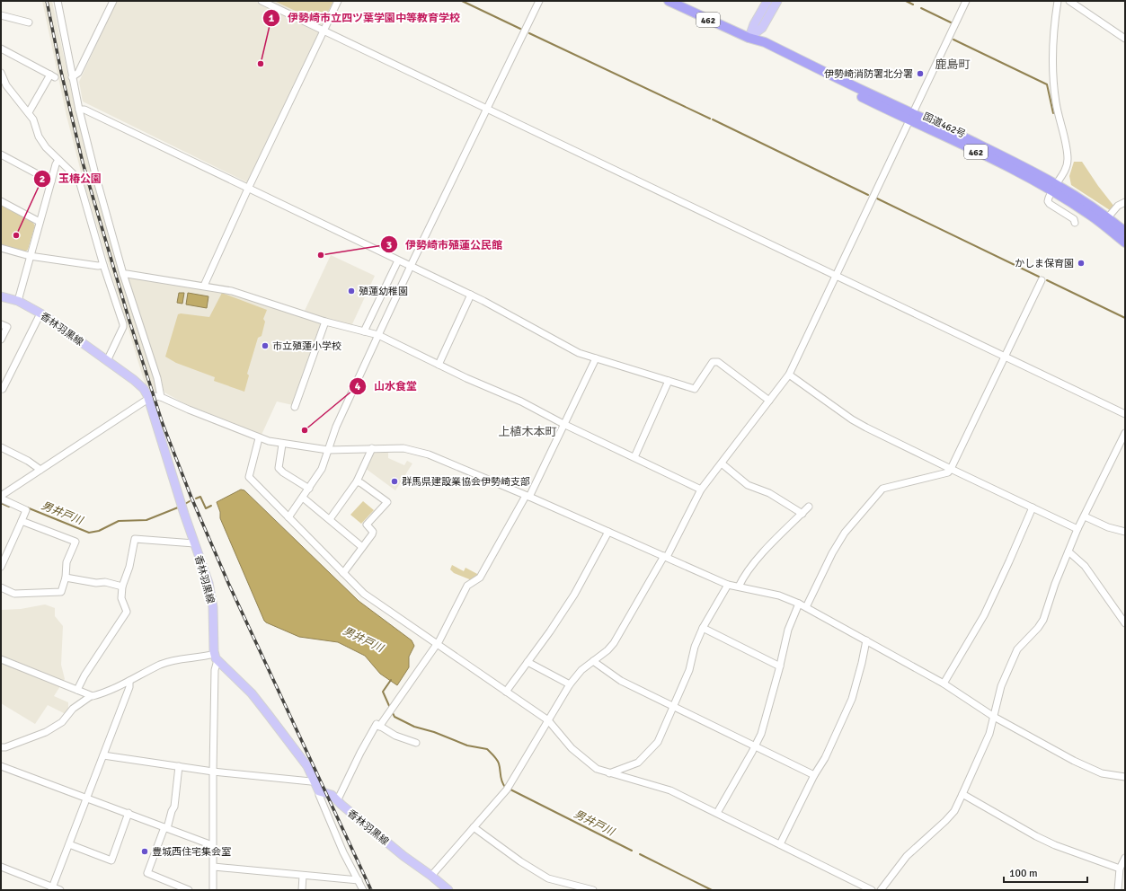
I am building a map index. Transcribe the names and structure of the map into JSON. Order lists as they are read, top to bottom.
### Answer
{
  "streets": {
    "highway": ["462", "国道462号"],
    "main road": ["香林羽黒線"]
  },
  "districts": ["鹿島町", "上植木本町"],
  "water": ["男井戸川"],
  "places": [
    "伊勢崎市立四ツ葉学園中等教育学校",
    "伊勢崎消防署北分署",
    "玉椿公園",
    "伊勢崎市殖蓮公民館",
    "かしま保育園",
    "殖蓮幼稚園",
    "市立殖蓮小学校",
    "山水食堂",
    "群馬県建設業協会伊勢崎支部",
    "豊城西住宅集会室"
  ],
  "scale_bar": "100 m"
}
